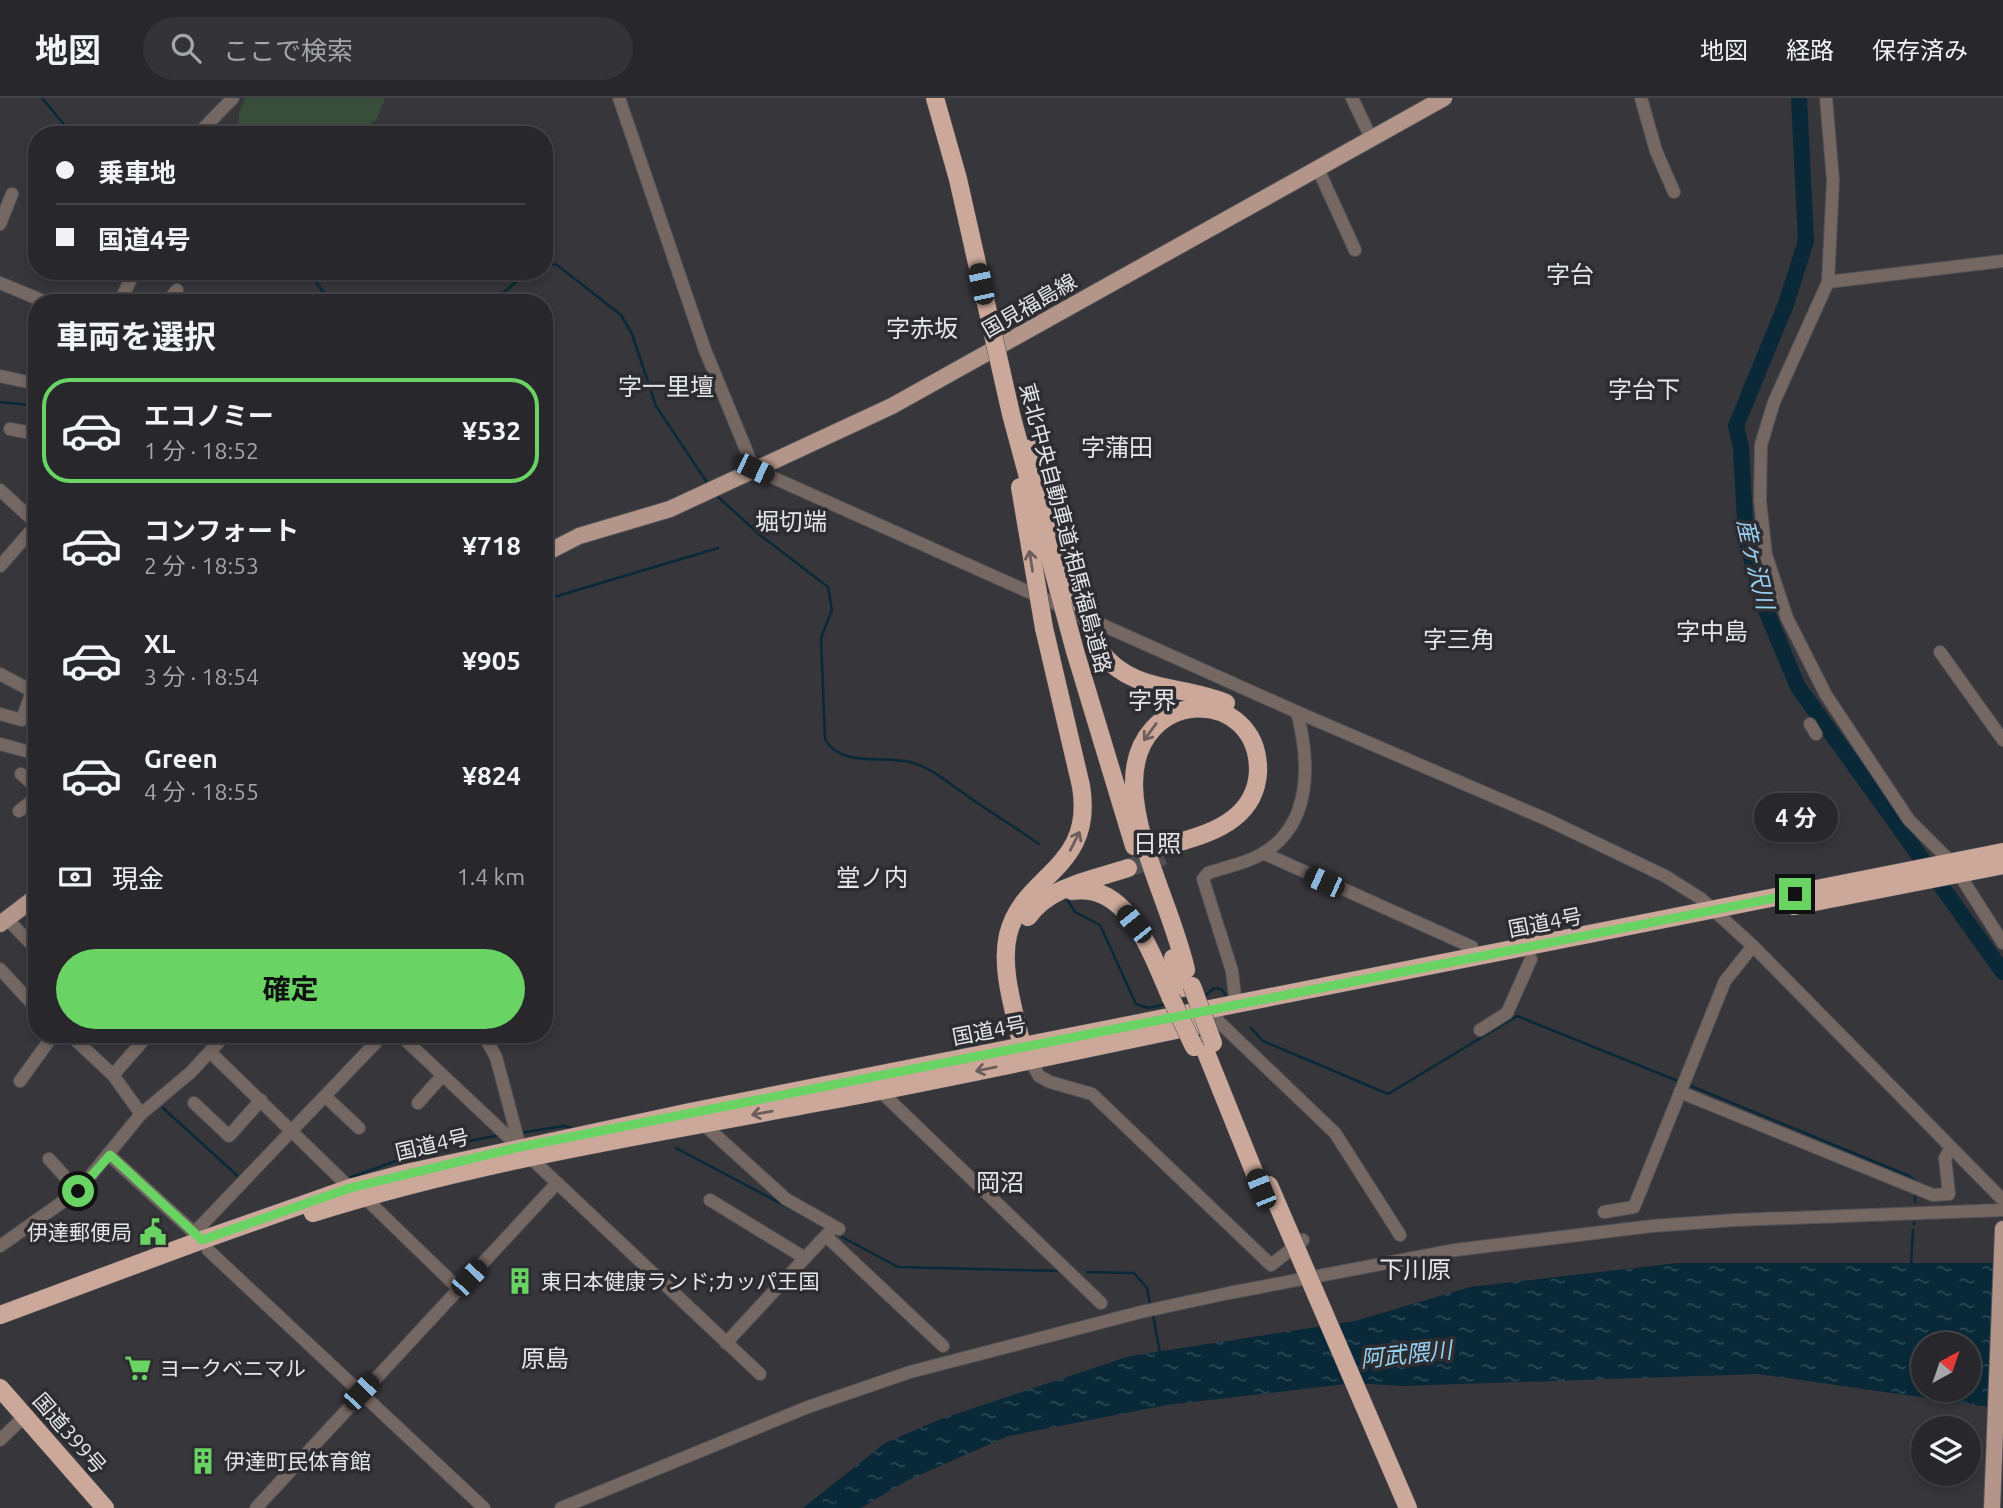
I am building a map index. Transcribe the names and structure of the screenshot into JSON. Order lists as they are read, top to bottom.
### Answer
{
  "streets": {
    "highway": ["東北中央自動車道;相馬福島道路", "国道4号", "国道399号"],
    "main road": ["国見福島線"]
  },
  "districts": [
    "字台",
    "字赤坂",
    "字一里壇",
    "字台下",
    "字蒲田",
    "堀切端",
    "字中島",
    "字三角",
    "字界",
    "日照",
    "堂ノ内",
    "岡沼",
    "下川原",
    "原島"
  ],
  "water": ["産ヶ沢川", "阿武隈川"],
  "places": {
    "public building": ["伊達郵便局"],
    "building": ["東日本健康ランド;カッパ王国", "伊達町民体育館"],
    "supermarket": ["ヨークベニマル"]
  },
  "north": "top right",
  "page": {
    "header": "地図",
    "search": "ここで検索",
    "nav": ["地図", "経路", "保存済み"],
    "banner": ["乗車地", "国道4号"],
    "heading": "車両を選択",
    "list": [
      {
        "name": "エコノミー",
        "note": "1 分 · 18:52",
        "value": "¥532"
      },
      {
        "name": "コンフォート",
        "note": "2 分 · 18:53",
        "value": "¥718"
      },
      {
        "name": "XL",
        "note": "3 分 · 18:54",
        "value": "¥905"
      },
      {
        "name": "Green",
        "note": "4 分 · 18:55",
        "value": "¥824"
      }
    ],
    "bubble": "4 分",
    "pay": ["現金", "1.4 km"],
    "buttons": "確定"
  }
}
